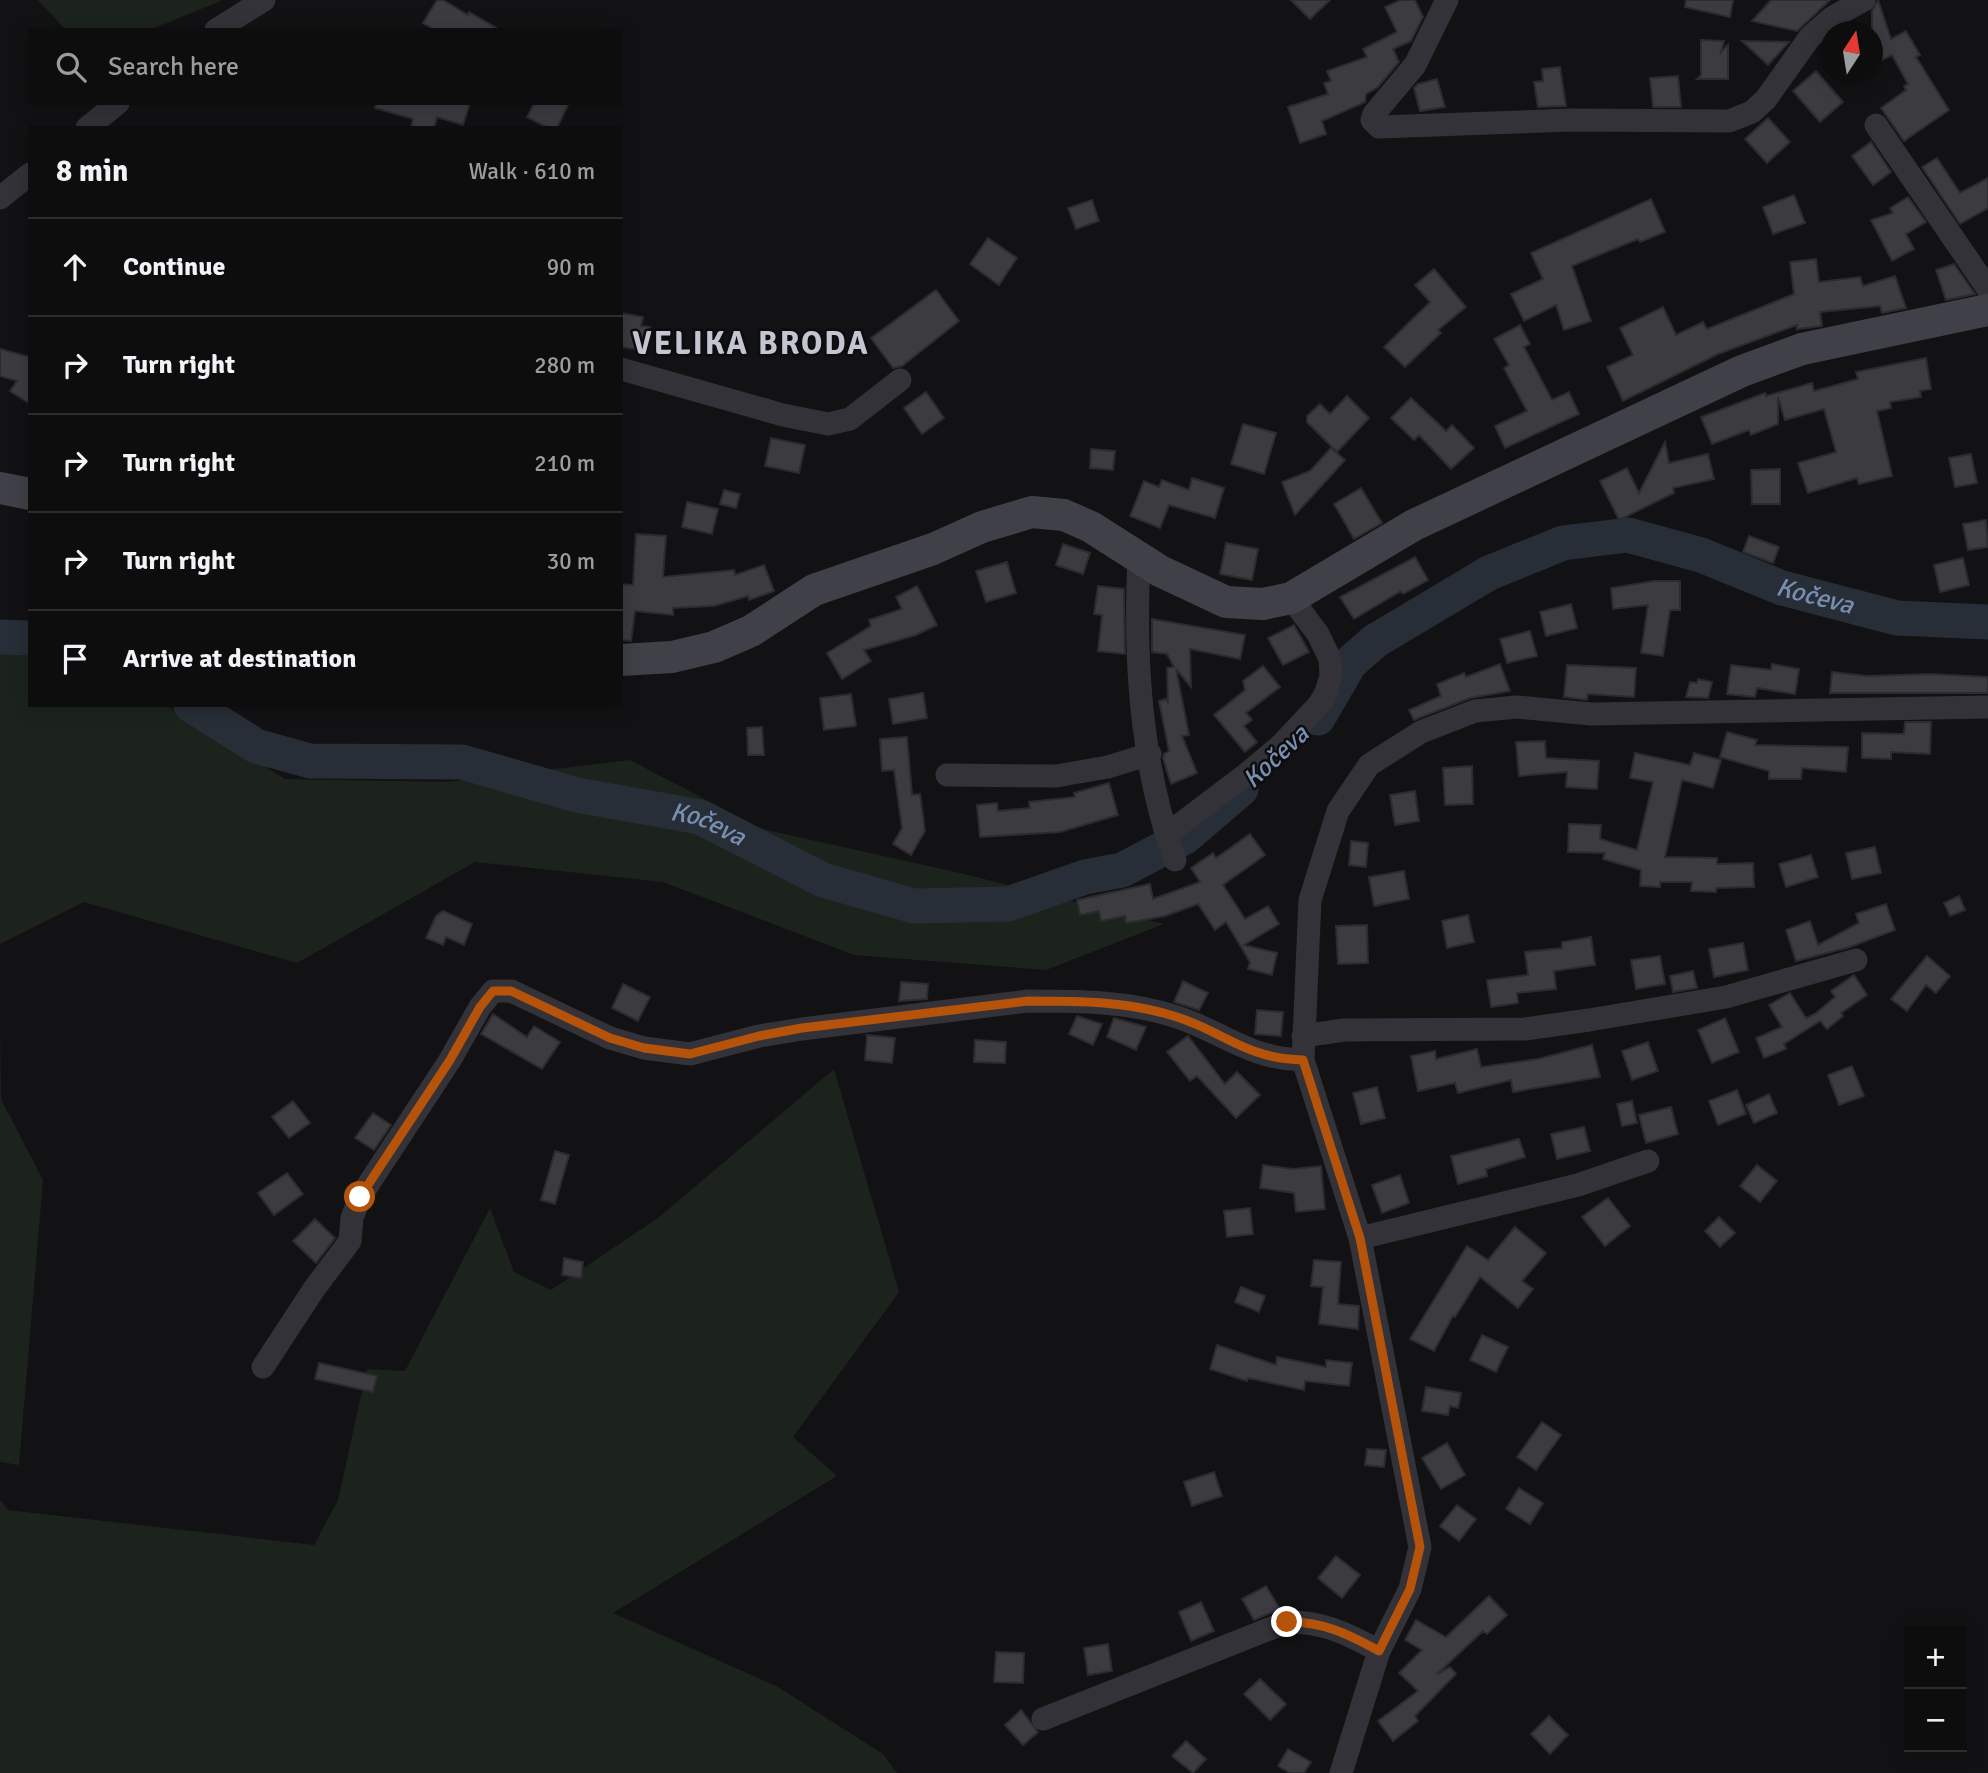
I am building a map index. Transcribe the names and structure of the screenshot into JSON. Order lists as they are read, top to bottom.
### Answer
{
  "districts": ["VELIKA BRODA"],
  "water": ["Kočeva"],
  "north": "top",
  "page": {
    "search": "Search here",
    "heading": ["8 min", "Walk · 610 m"],
    "list": [
      ["Continue", "90 m"],
      ["Turn right", "280 m"],
      ["Turn right", "210 m"],
      ["Turn right", "30 m"],
      "Arrive at destination"
    ],
    "map_buttons": ["+", "−"]
  }
}
